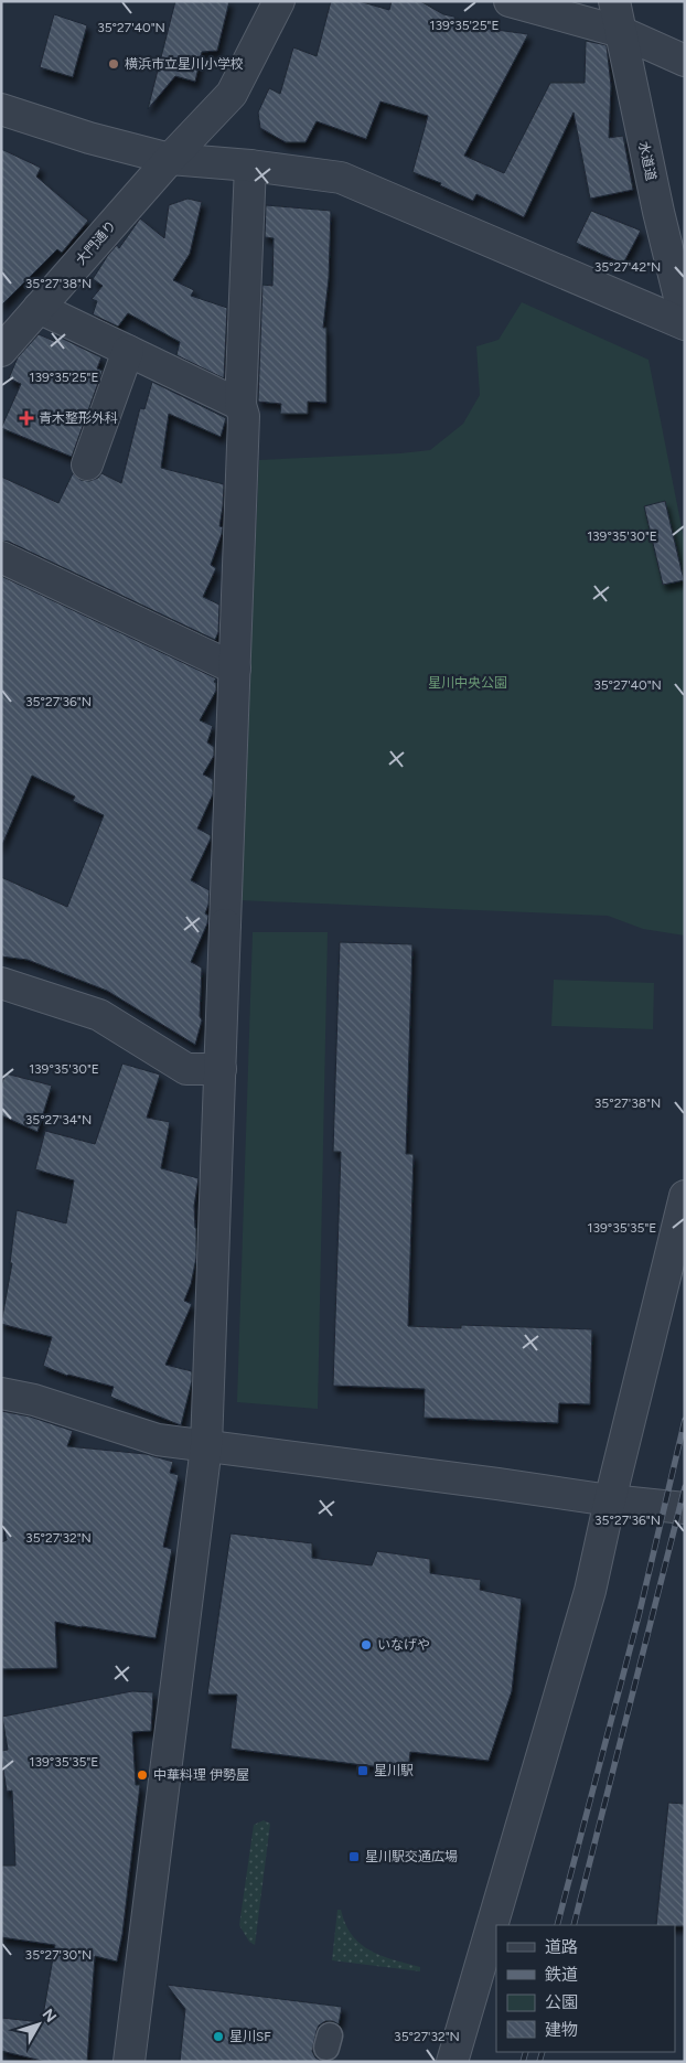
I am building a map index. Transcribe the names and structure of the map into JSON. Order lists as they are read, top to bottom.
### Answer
{
  "streets": {
    "street": ["水道道", "大門通り"]
  },
  "parks": ["星川中央公園"],
  "places": {
    "other": [
      "横浜市立星川小学校",
      "いなげや",
      "中華料理 伊勢屋",
      "星川SF"
    ],
    "health": ["青木整形外科"],
    "transit": ["星川駅", "星川駅交通広場"]
  },
  "legend": [
    "道路",
    "鉄道",
    "公園",
    "建物"
  ],
  "north": "top right",
  "coordinates": [
    "139°35'25\"E",
    "35°27'40\"N",
    "35°27'42\"N",
    "35°27'38\"N",
    "139°35'30\"E",
    "35°27'36\"N",
    "35°27'34\"N",
    "139°35'35\"E",
    "35°27'32\"N",
    "35°27'30\"N"
  ]
}
